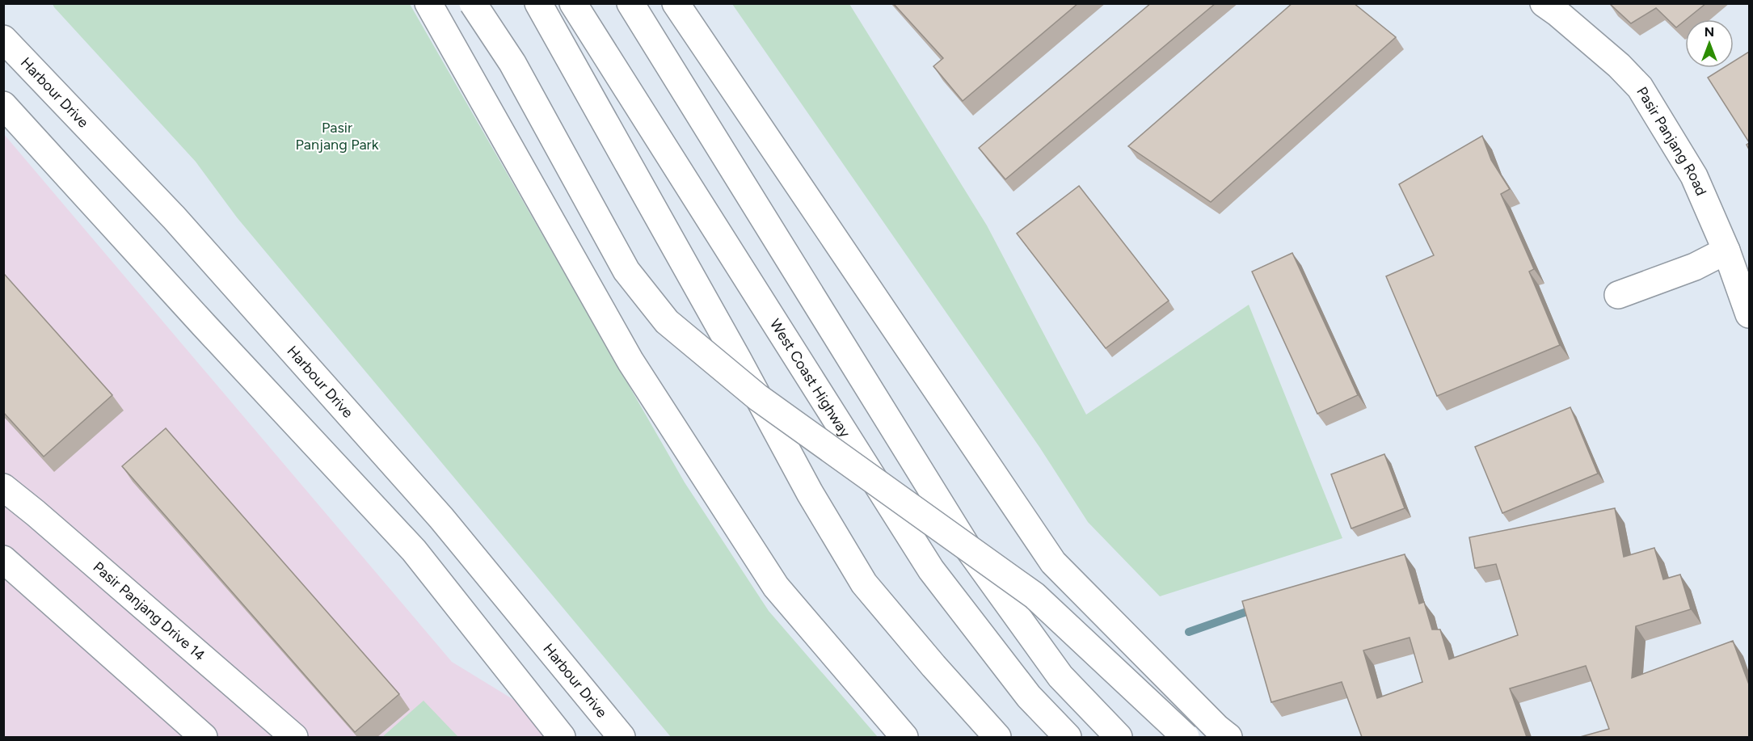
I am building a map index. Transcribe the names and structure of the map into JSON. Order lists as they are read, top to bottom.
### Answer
{
  "streets": {
    "main road": [
      "Harbour Drive",
      "Pasir Panjang Road",
      "West Coast Highway",
      "Pasir Panjang Drive 14"
    ]
  },
  "parks": ["Pasir Panjang Park"],
  "north": "top"
}
